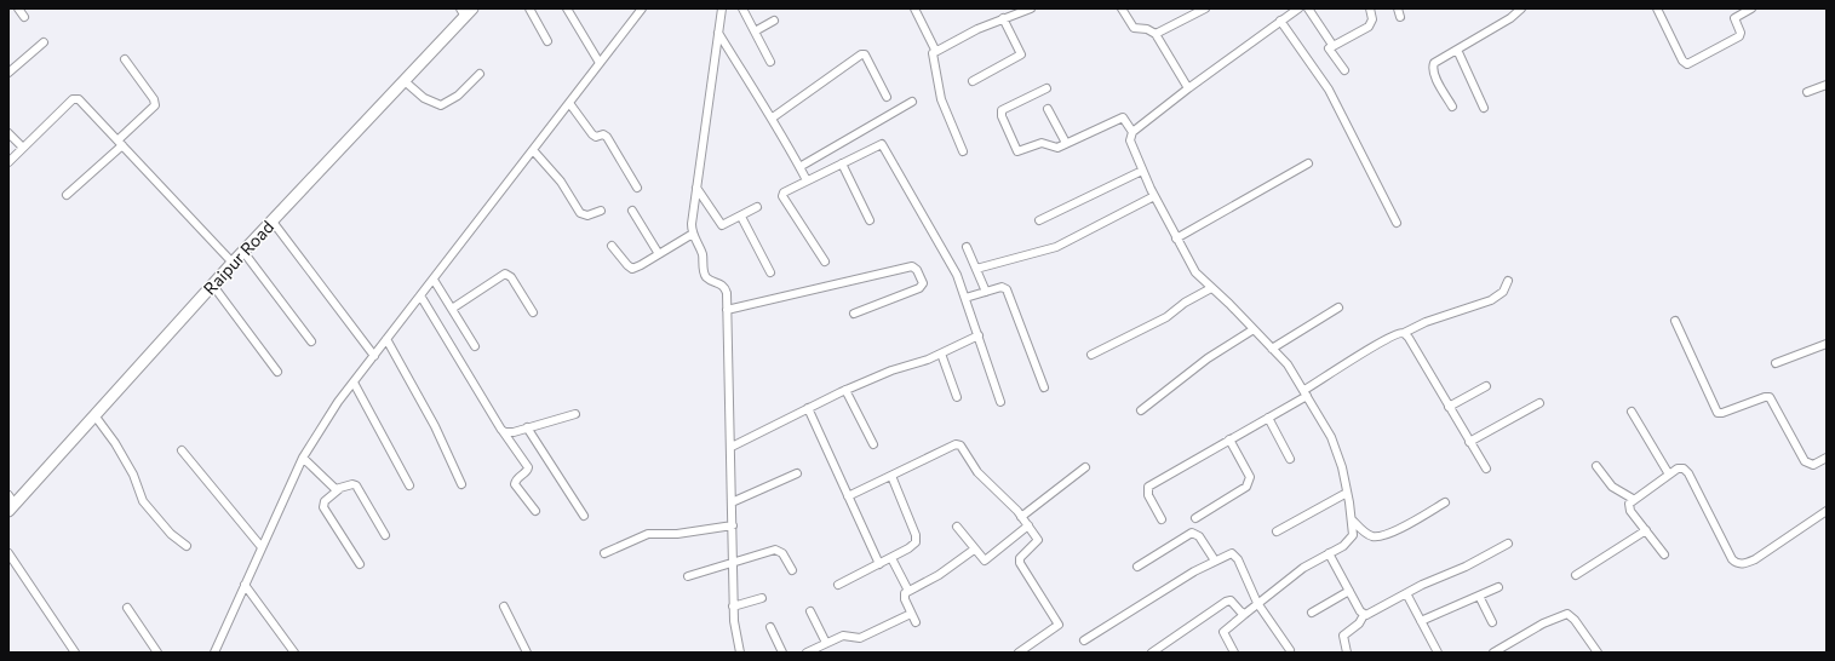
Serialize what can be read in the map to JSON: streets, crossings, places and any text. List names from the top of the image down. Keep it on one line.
{"streets":{"main road":["Raipur Road"]}}
